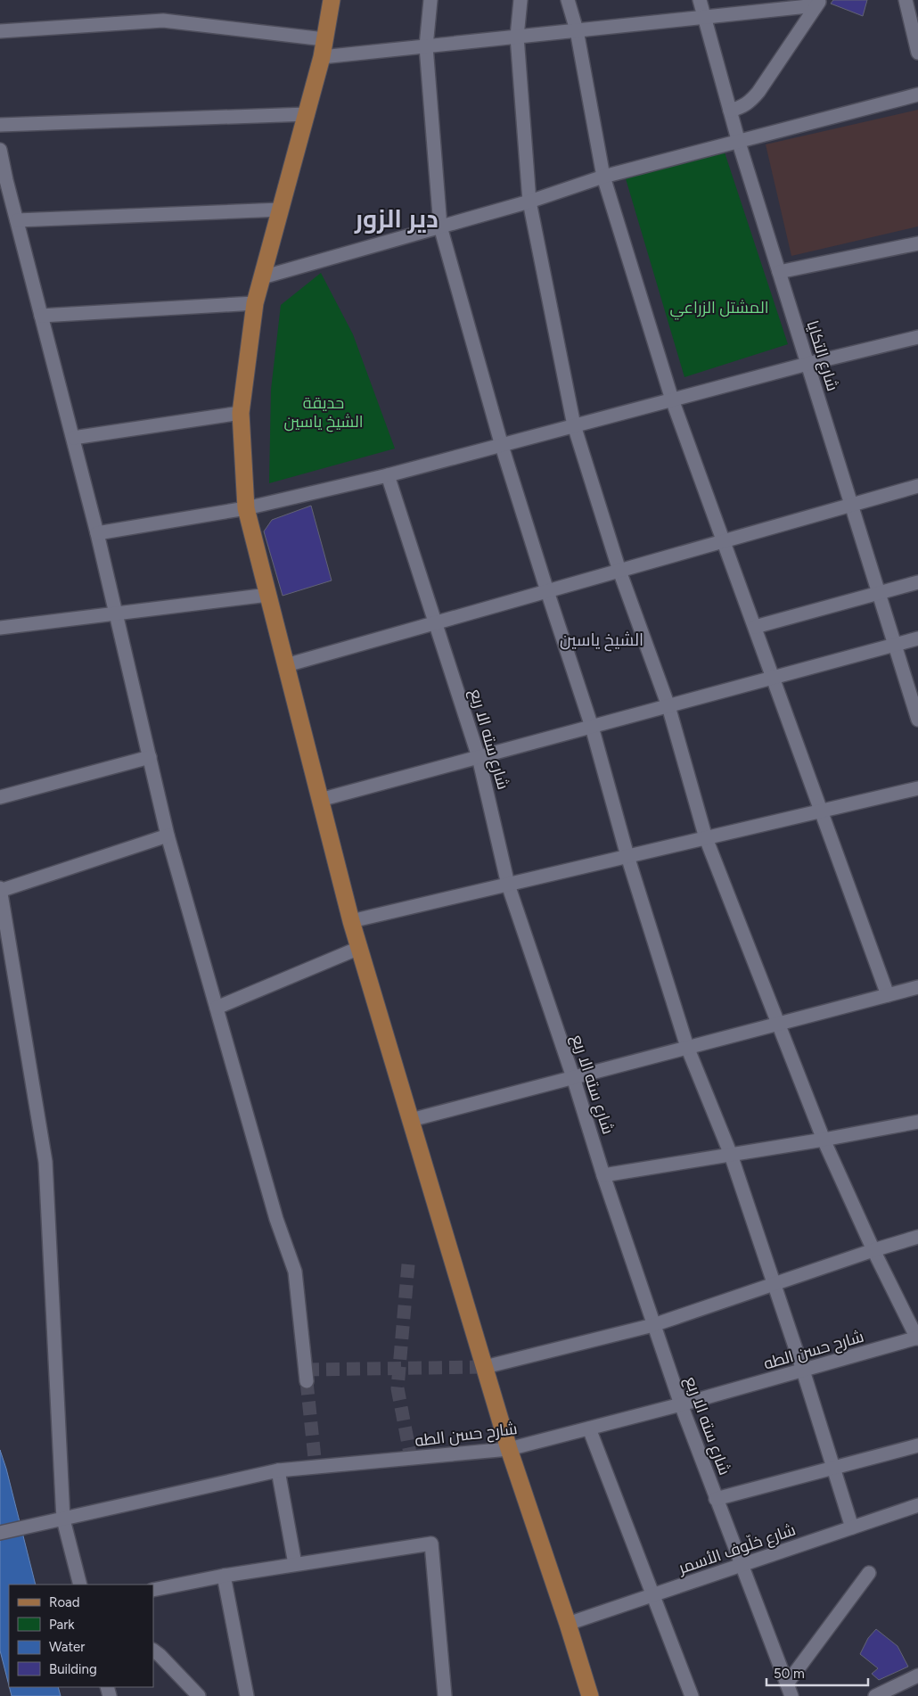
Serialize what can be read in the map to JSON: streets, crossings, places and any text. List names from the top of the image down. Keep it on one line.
{"streets":{"street":["شارع التكايا","شارع سته الا ربع","شارح حسن الطه","شارع خلّوف الأسمر"]},"crossings":[["شارع سته الا ربع","شارح حسن الطه"],["شارع سته الا ربع","شارع خلّوف الأسمر"]],"districts":["دير الزور","الشيخ ياسين"],"parks":["المشتل الزراعي","حديقة الشيخ ياسين"],"legend":["Road","Park","Water","Building"],"scale_bar":"50 m"}
